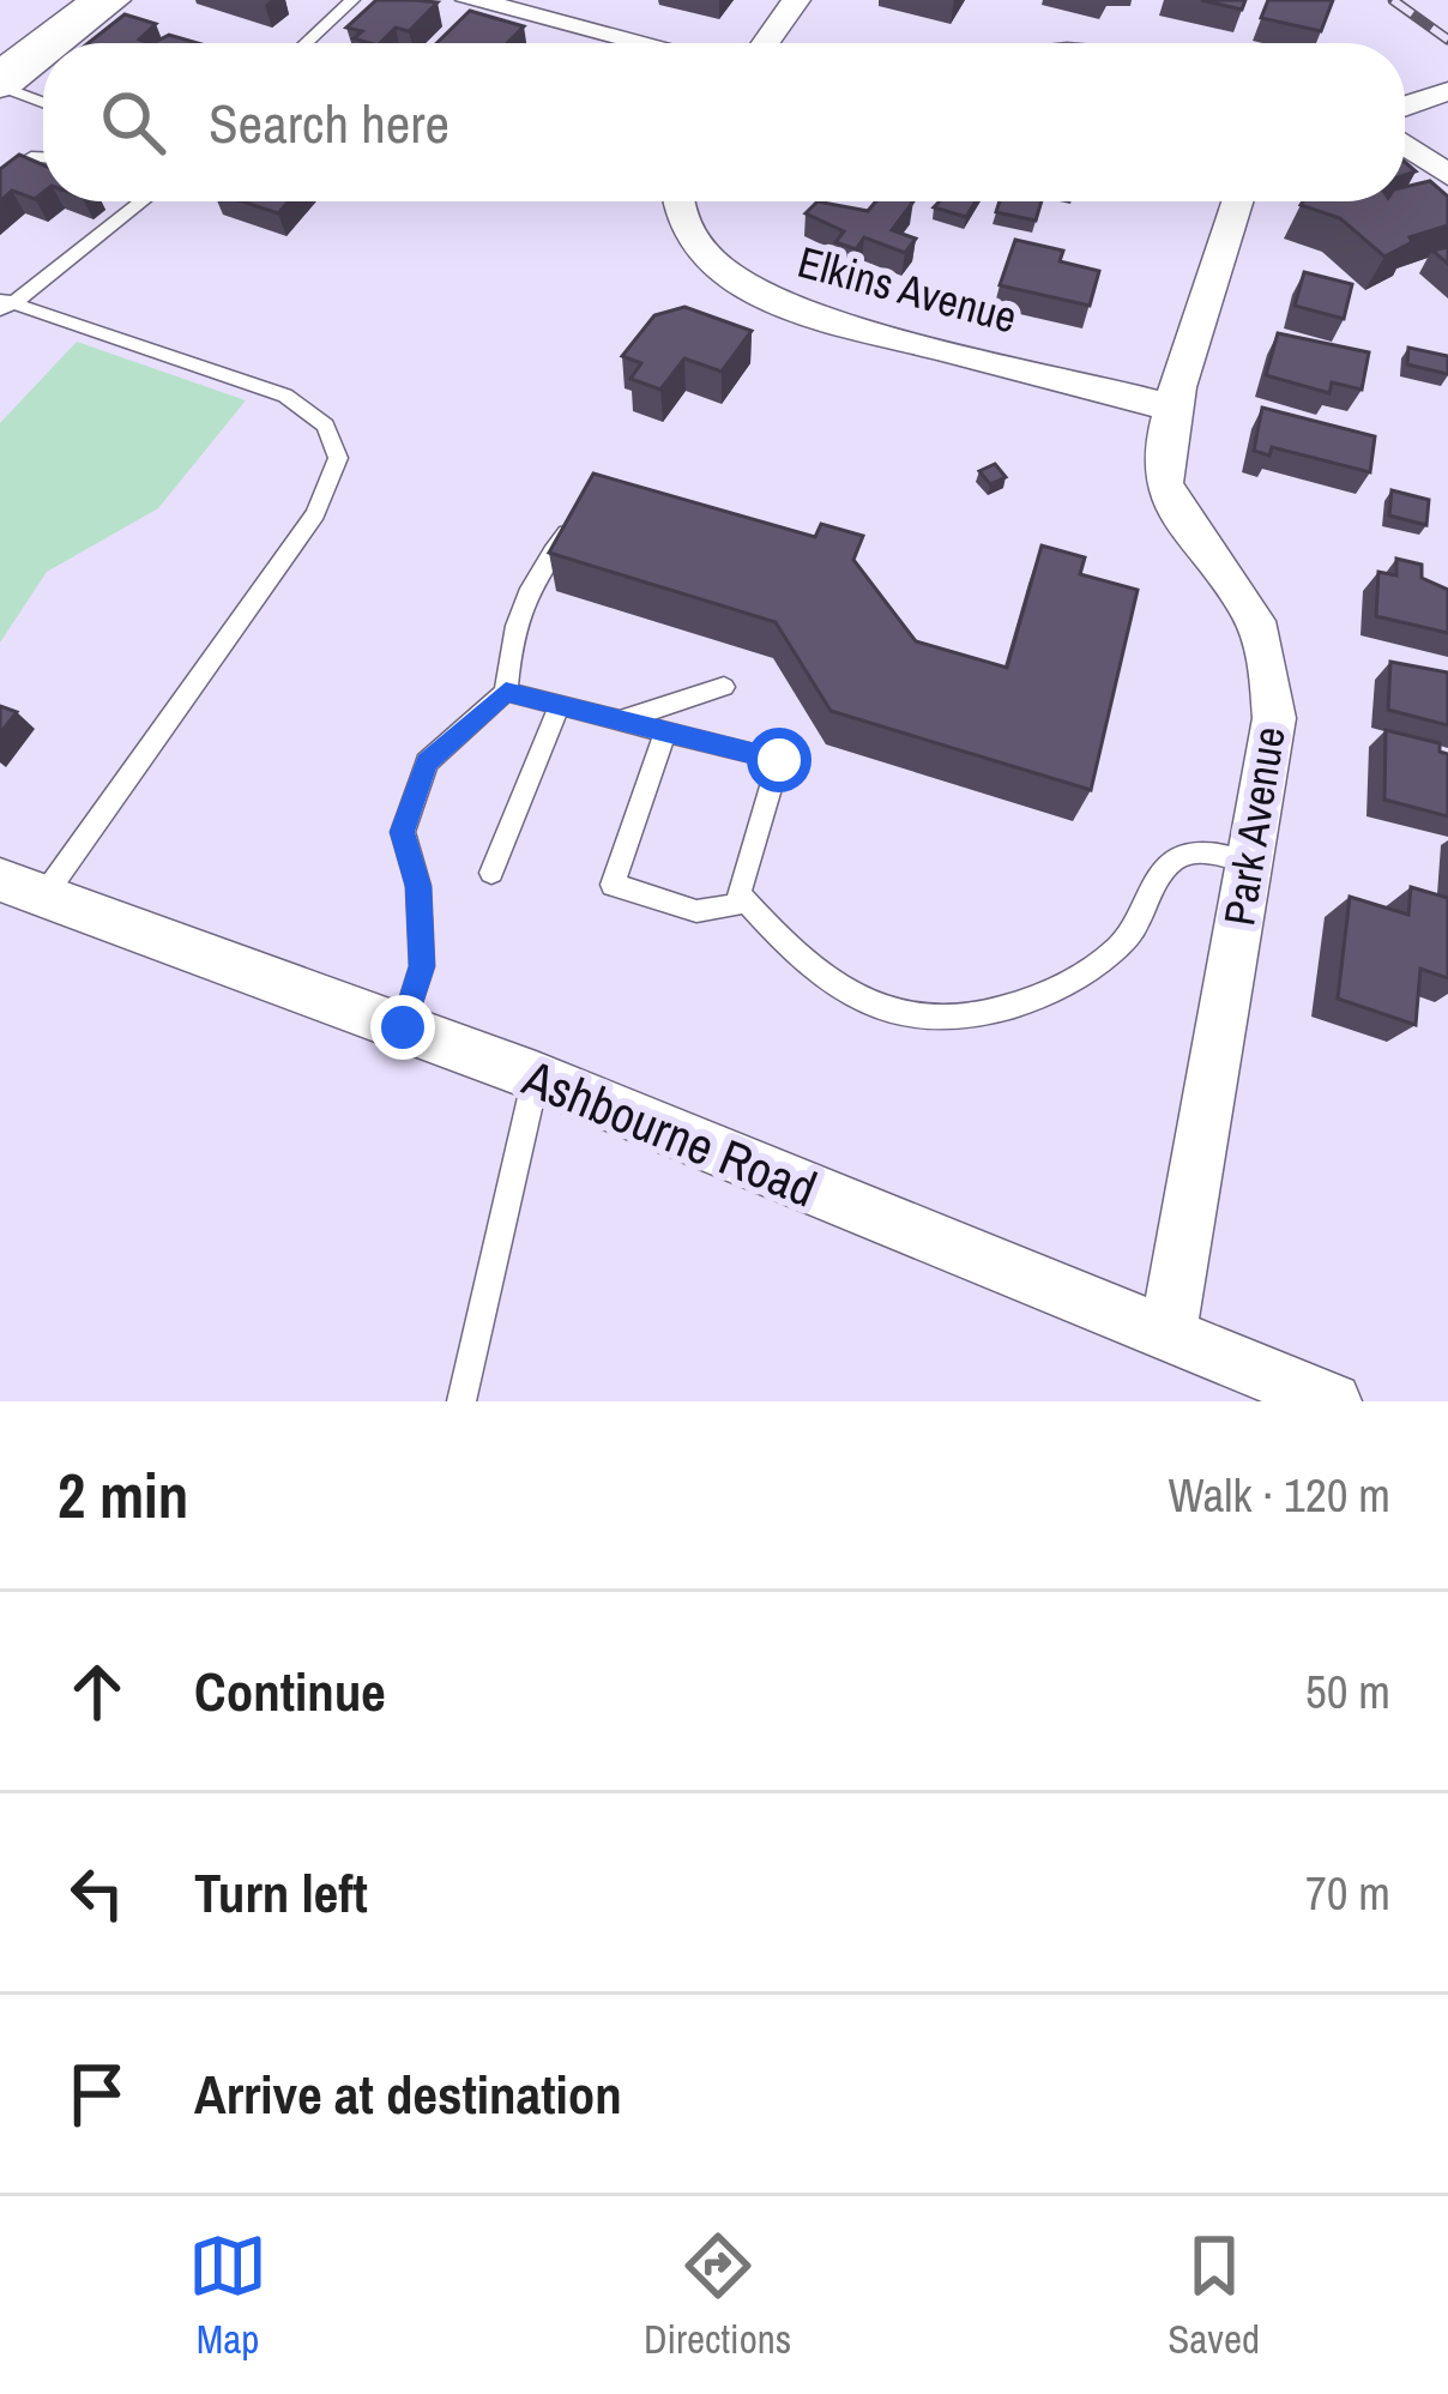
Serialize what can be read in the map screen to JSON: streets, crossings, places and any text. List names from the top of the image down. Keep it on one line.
{"streets":{"street":["Elkins Avenue","Park Avenue","Ashbourne Road"]},"crossings":[["Elkins Avenue","Park Avenue"],["Park Avenue","Ashbourne Road"]],"page":{"search":"Search here","heading":["2 min","Walk · 120 m"],"list":[["Continue","50 m"],["Turn left","70 m"],"Arrive at destination"],"nav":["Map","Directions","Saved"]}}
